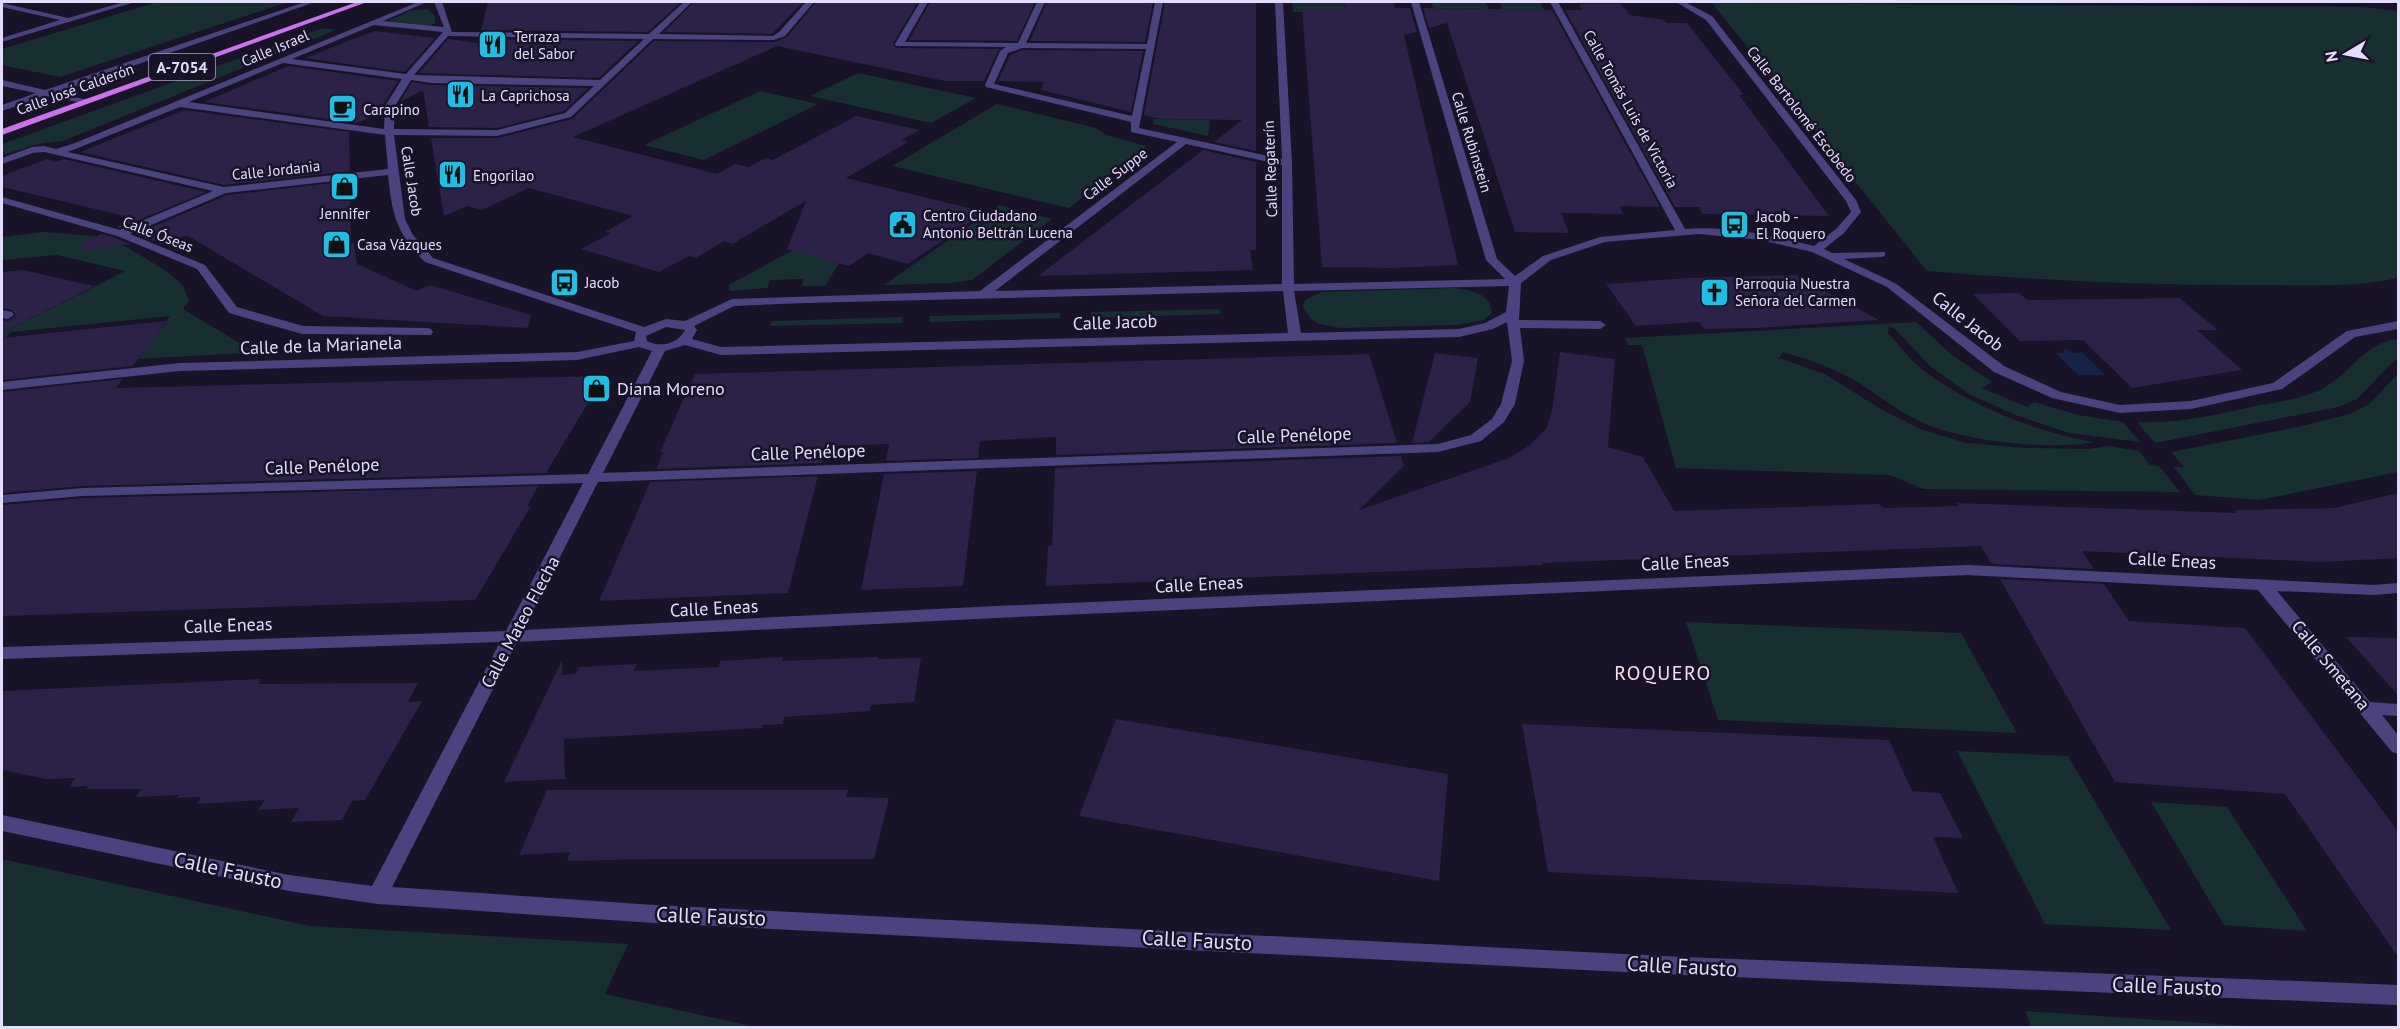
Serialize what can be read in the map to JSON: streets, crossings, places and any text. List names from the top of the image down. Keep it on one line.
{"streets":{"main road":["A-7054","Calle José Calderón"],"street":["Calle Israel","Calle Tomás Luis de Victoria","Calle Bartolomé Escobedo","Calle Rubinstein","Calle Regaterín","Calle Jordania","Calle Suppe","Calle Jacob","Calle Óseas","Calle de la Marianela","Calle Penélope","Calle Eneas","Calle Mateo Flecha","Calle Smetana","Calle Fausto"]},"crossings":[["Calle Israel","Calle Jordania"],["Calle Tomás Luis de Victoria","Calle Jacob"],["Calle Bartolomé Escobedo","Calle Jacob"],["Calle Rubinstein","Calle Jacob"],["Calle Regaterín","Calle Jacob"],["Calle Jordania","Calle Jacob"],["Calle Suppe","Calle Jacob"],["Calle Jacob","Calle de la Marianela"],["Calle Jacob","Calle Penélope"],["Calle Jacob","Calle Mateo Flecha"],["Calle Penélope","Calle Mateo Flecha"],["Calle Eneas","Calle Mateo Flecha"],["Calle Eneas","Calle Smetana"],["Calle Mateo Flecha","Calle Fausto"]],"districts":["ROQUERO"],"places":{"restaurant":["Terraza del Sabor","La Caprichosa","Engorilao"],"cafe":["Carapino"],"shop":["Jennifer","Casa Vázques","Diana Moreno"],"public building":["Centro Ciudadano Antonio Beltrán Lucena"],"bus stop":["Jacob - El Roquero","Jacob"],"church":["Parroquia Nuestra Señora del Carmen"]},"north":"left"}
